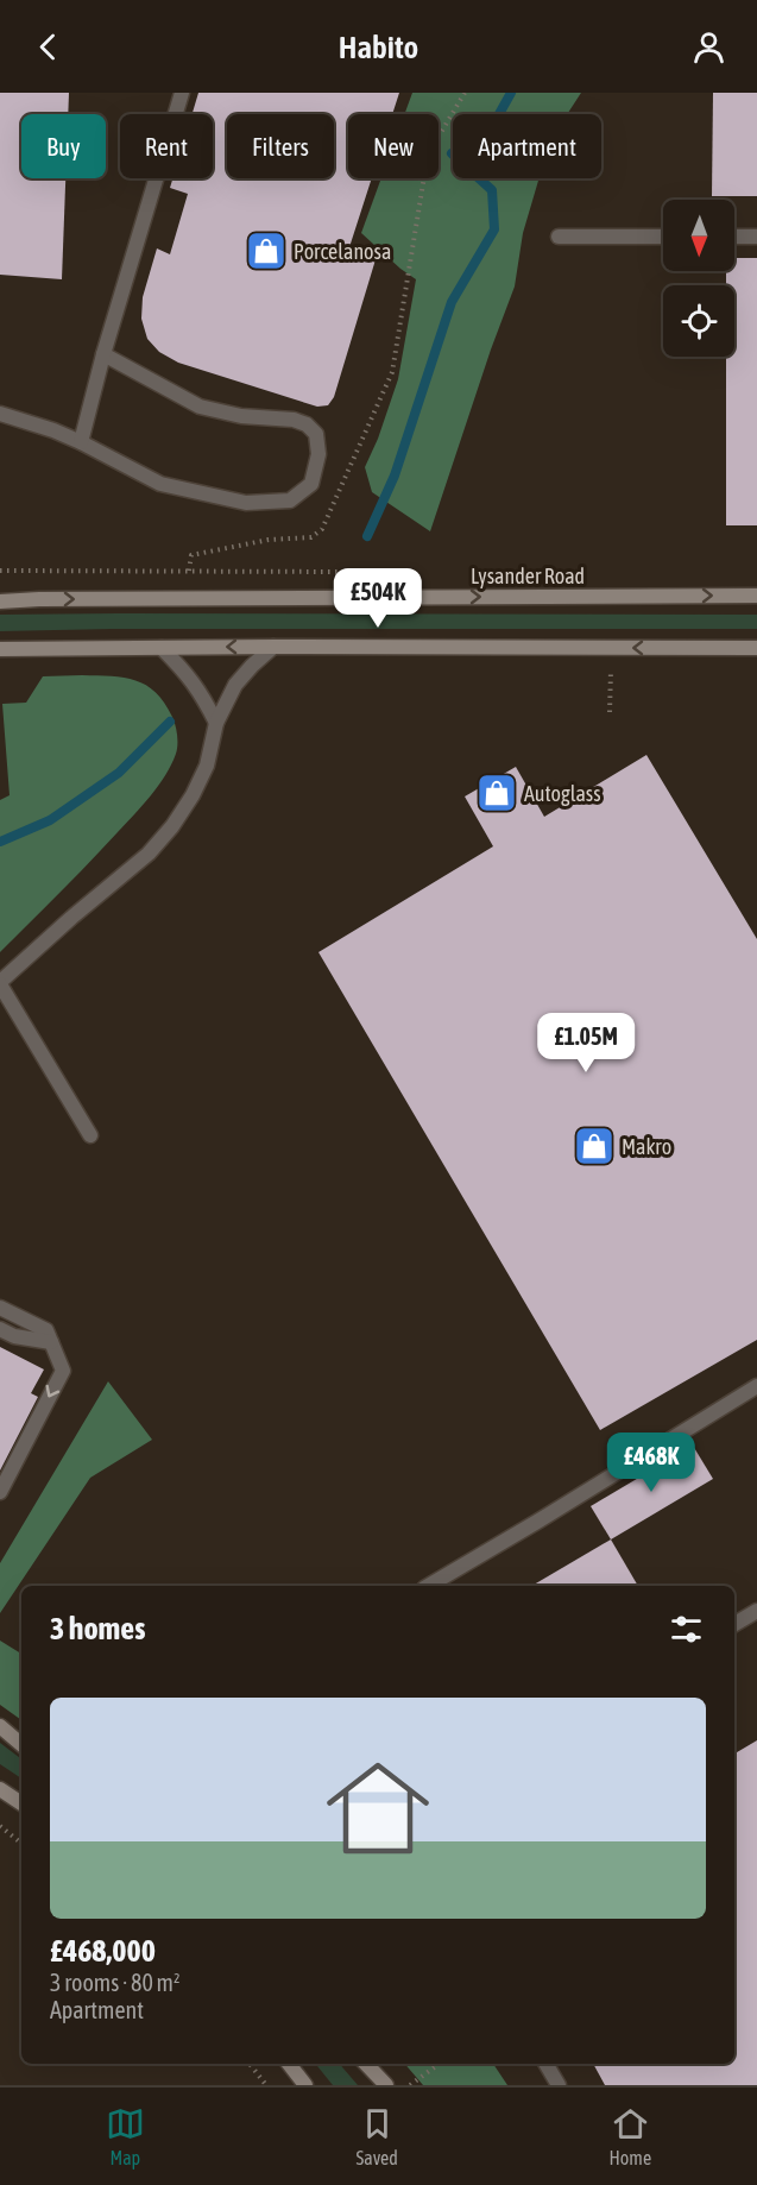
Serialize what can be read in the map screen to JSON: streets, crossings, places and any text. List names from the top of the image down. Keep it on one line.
{"streets":{"street":["Lysander Road"]},"places":{"shop":["Porcelanosa","Autoglass","Makro"]},"north":"bottom","page":{"header":"Habito","chip":["Buy","Rent","Filters","New","Apartment"],"price":["£504K","£1.05M","£468K"],"heading":"3 homes","list":[{"name":"£468,000","note":"3 rooms · 80 m² · Apartment"}],"tabs":["Map","Saved","Home"]}}
